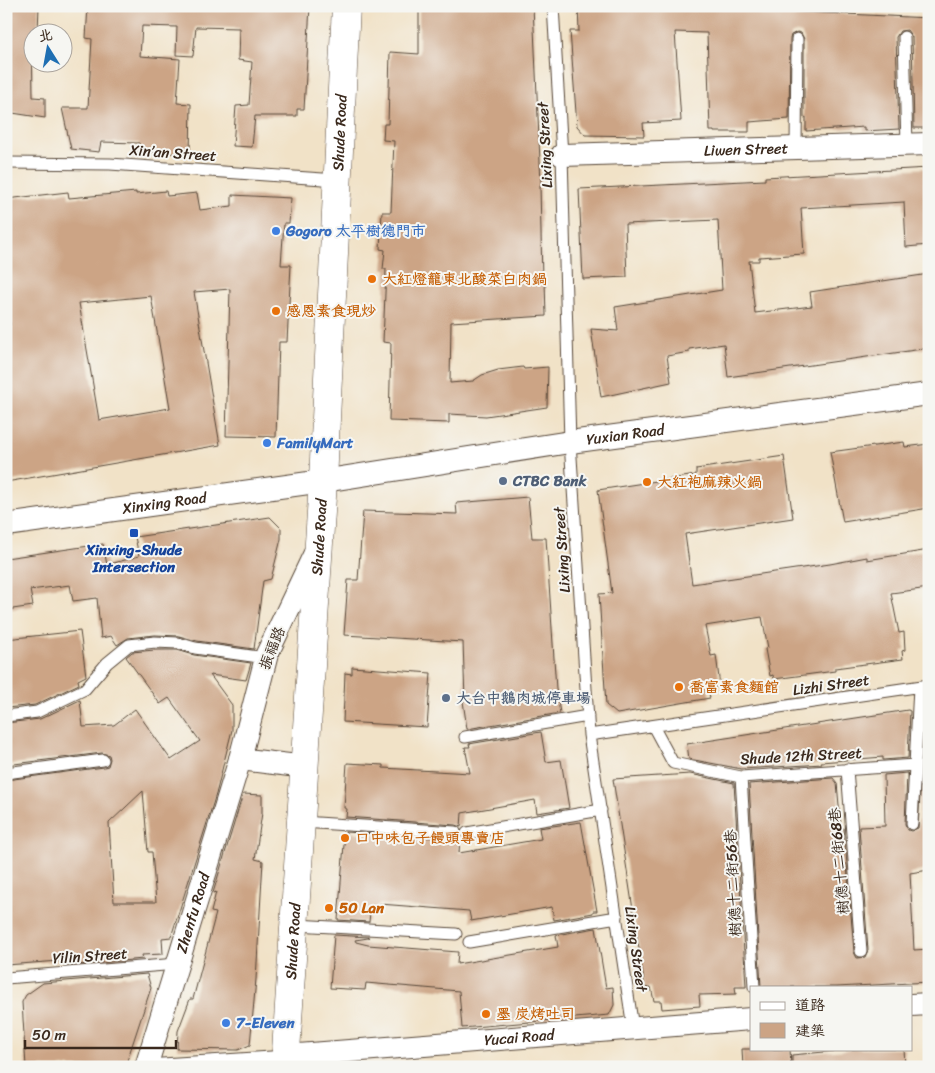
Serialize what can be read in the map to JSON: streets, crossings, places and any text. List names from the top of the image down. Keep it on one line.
{"streets":{"street":["Shude Road","Liwen Street","Yuxian Road","Xinxing Road","振福路","Zhenfu Road","Yucai Road"],"lane":["Lixing Street","Xin’an Street","Lizhi Street","Shude 12th Street","樹德十二街68巷","樹德十二街56巷","Yilin Street"]},"crossings":[["Shude Road","Xin’an Street"],["Shude Road","Yuxian Road"],["Shude Road","Xinxing Road"],["Shude Road","振福路"],["Shude Road","Yucai Road"],["Lixing Street","Liwen Street"],["Lixing Street","Yuxian Road"],["Lixing Street","Lizhi Street"],["Lixing Street","Yucai Road"],["Yuxian Road","Xinxing Road"],["振福路","Zhenfu Road"],["Lizhi Street","Shude 12th Street"],["Shude 12th Street","樹德十二街68巷"],["Shude 12th Street","樹德十二街56巷"],["Zhenfu Road","Yilin Street"]],"places":{"other":["Gogoro 太平樹德門市","大紅燈籠東北酸菜白肉鍋","感恩素食現炒","FamilyMart","CTBC Bank","大紅袍麻辣火鍋","喬富素食麵館","大台中鵝肉城停車場","口中味包子饅頭專賣店","50 Lan","墨 炭烤吐司","7-Eleven"],"transit":["Xinxing-Shude Intersection"]},"legend":["道路","建築"],"scale_bar":"50 m","north":"top"}
